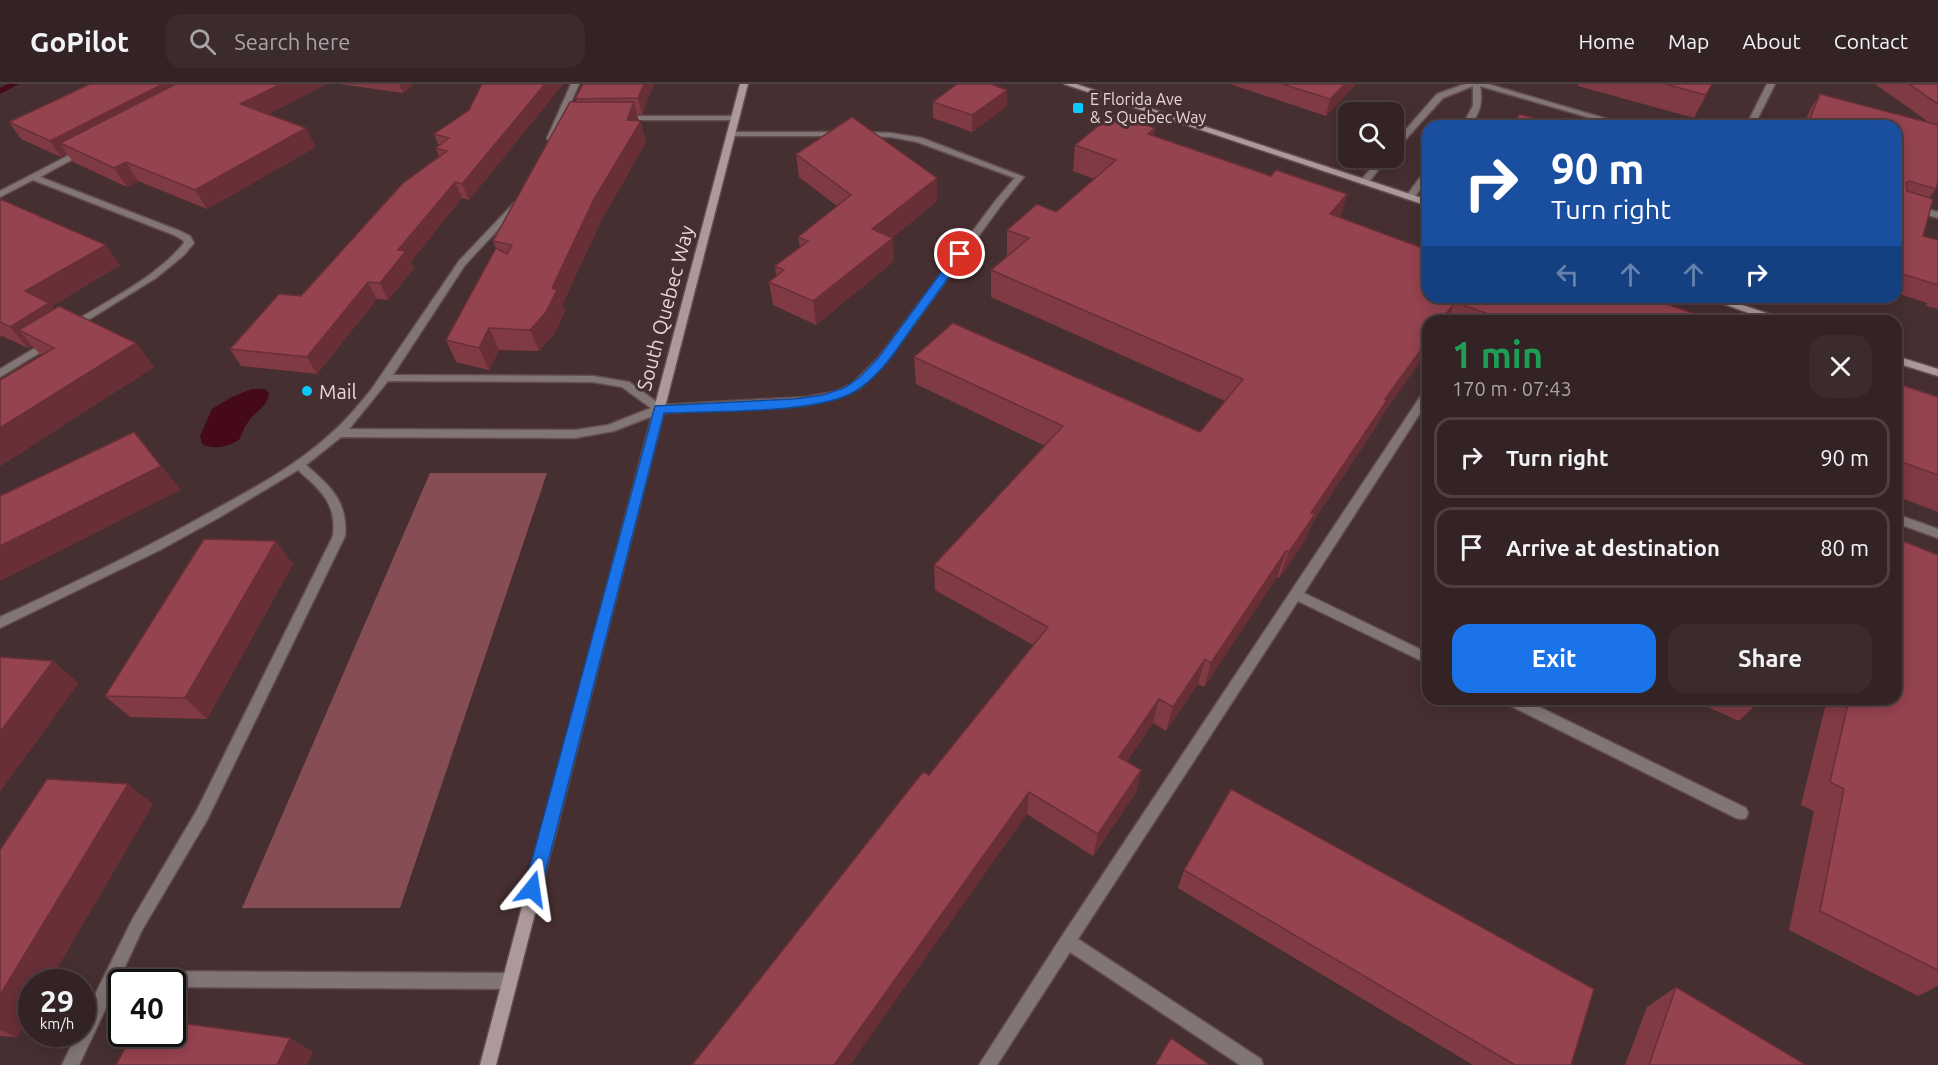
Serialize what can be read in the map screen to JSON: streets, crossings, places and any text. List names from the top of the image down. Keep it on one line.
{"streets":{"street":["South Quebec Way"]},"places":{"transit":["E Florida Ave & S Quebec Way"],"other":["Mail"]},"page":{"header":"GoPilot","search":"Search here","nav":["Home","Map","About","Contact"],"turn":["90 m","Turn right"],"heading":["1 min","170 m · 07:43"],"list":[{"name":"Turn right","value":"90 m"},{"name":"Arrive at destination","value":"80 m"}],"buttons":["Exit","Share"],"speed":"29 km/h","limit":"40"}}
